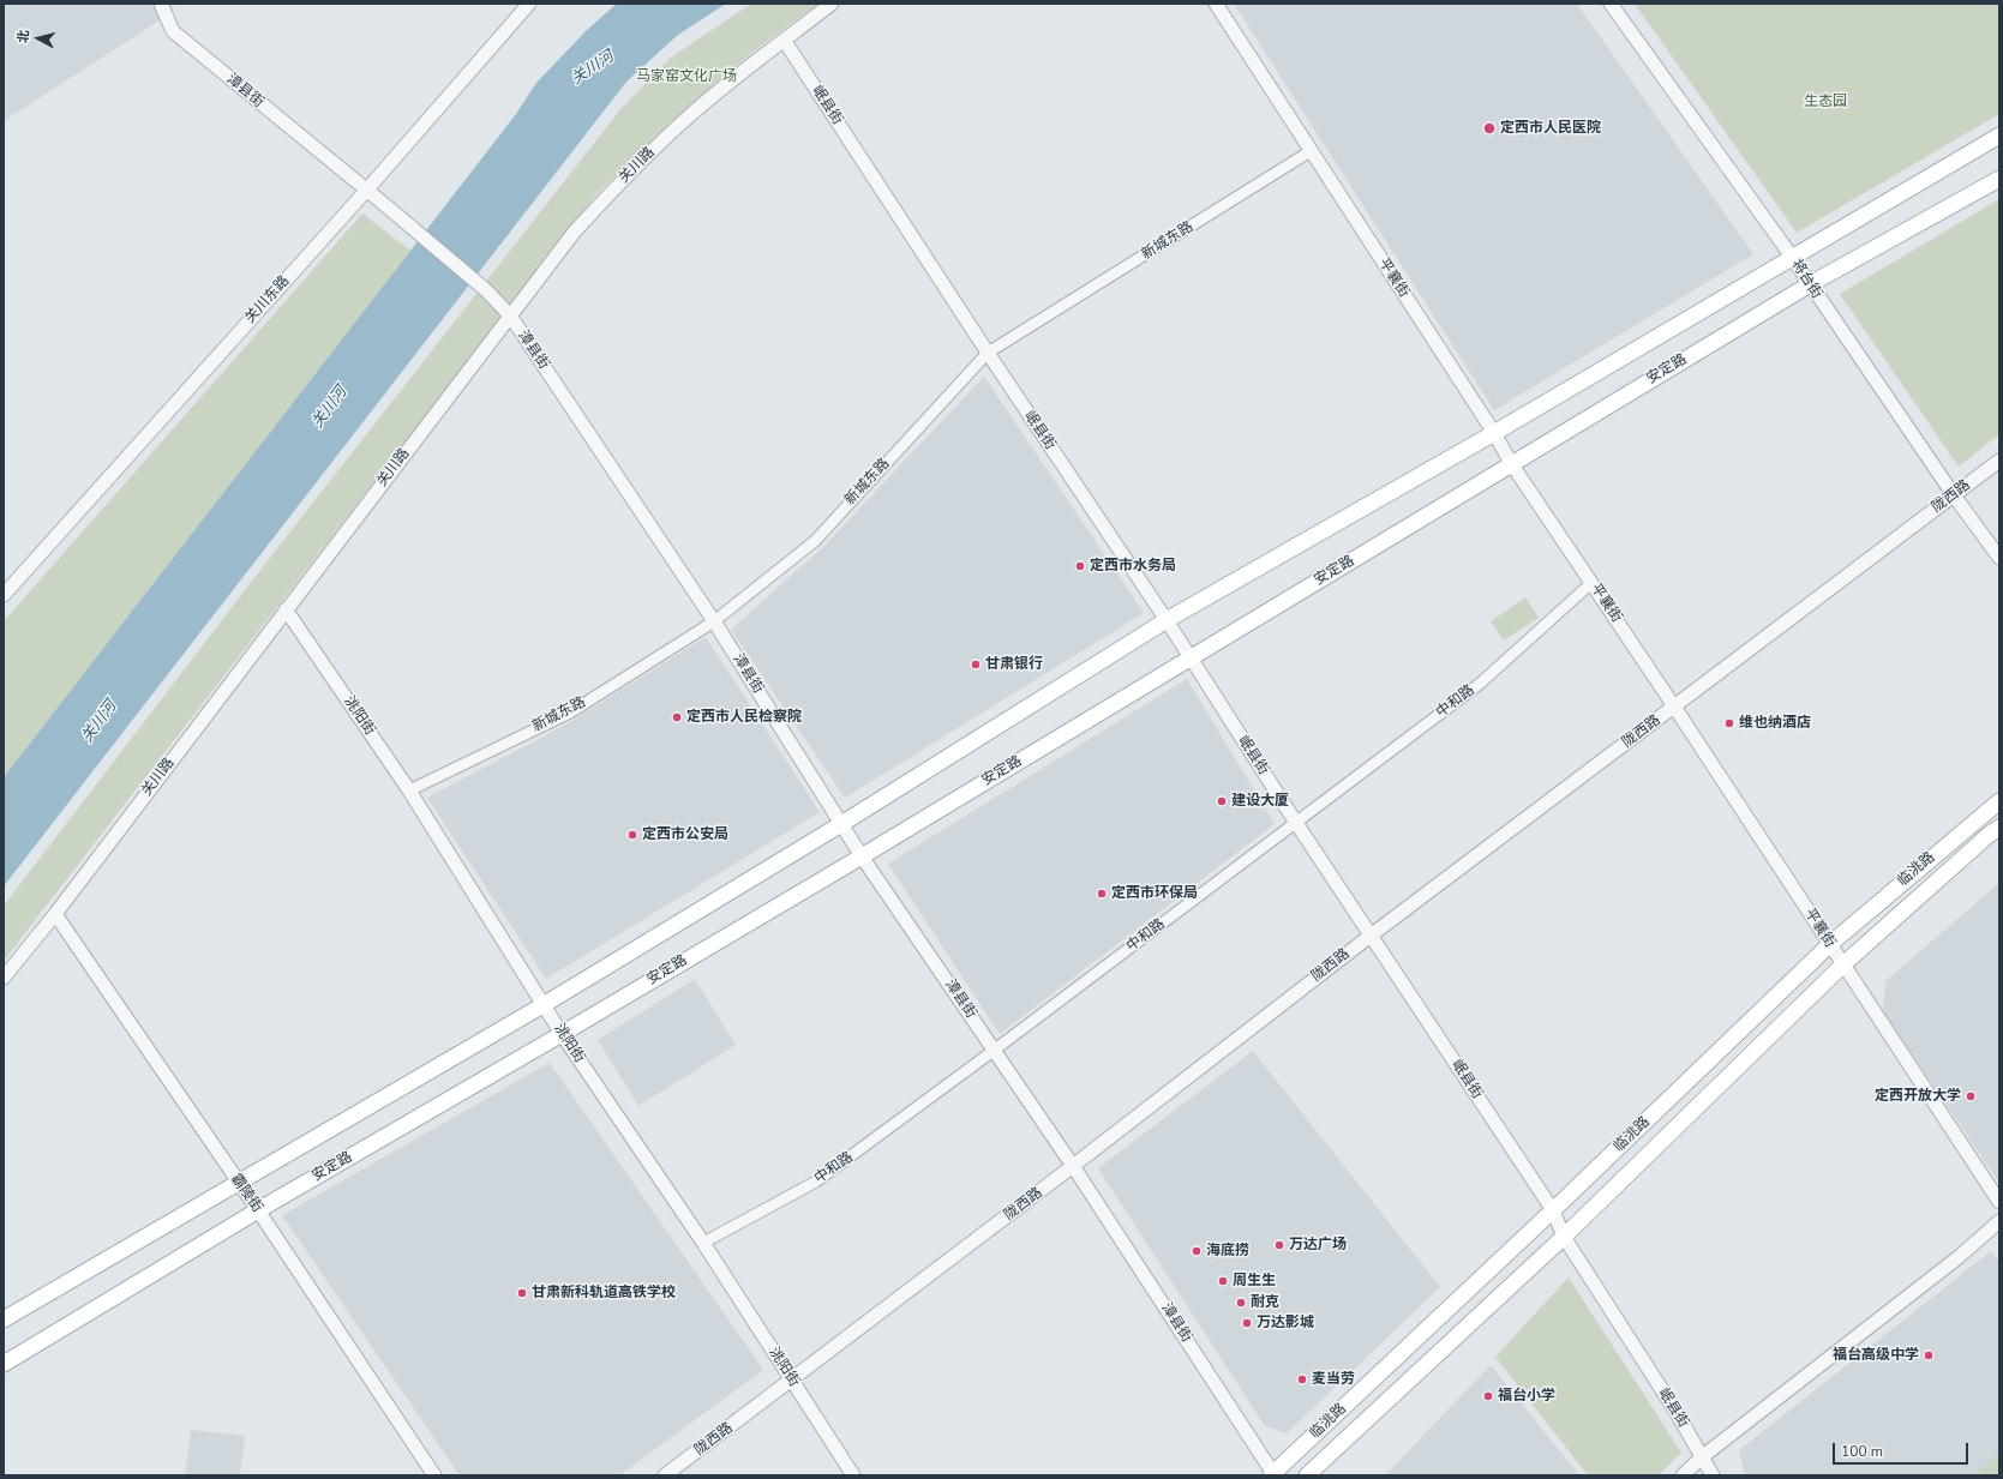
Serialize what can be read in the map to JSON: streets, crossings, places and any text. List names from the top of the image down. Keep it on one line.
{"streets":{"main road":["安定路","临洮路"],"street":["漳县街","岷县街","关川路","新城东路","平襄街","将台街","关川东路","陇西路","中和路","洮阳街","霸陵街"]},"crossings":[["漳县街","关川路"],["漳县街","新城东路"],["漳县街","关川东路"],["漳县街","安定路"],["漳县街","陇西路"],["漳县街","中和路"],["漳县街","临洮路"],["岷县街","关川路"],["岷县街","新城东路"],["岷县街","安定路"],["岷县街","陇西路"],["岷县街","中和路"],["岷县街","临洮路"],["关川路","洮阳街"],["关川路","霸陵街"],["新城东路","平襄街"],["新城东路","洮阳街"],["平襄街","安定路"],["平襄街","陇西路"],["平襄街","中和路"],["平襄街","临洮路"],["将台街","安定路"],["将台街","陇西路"],["安定路","洮阳街"],["安定路","霸陵街"],["陇西路","洮阳街"],["中和路","洮阳街"]],"water":["关川河"],"parks":["马家窑文化广场","生态园"],"places":["定西市人民医院","定西市水务局","甘肃银行","定西市人民检察院","维也纳酒店","建设大厦","定西市公安局","定西市环保局","定西开放大学","万达广场","海底捞","周生生","甘肃新科轨道高铁学校","耐克","万达影城","福台高级中学","麦当劳","福台小学"],"scale_bar":"100 m","north":"left"}
